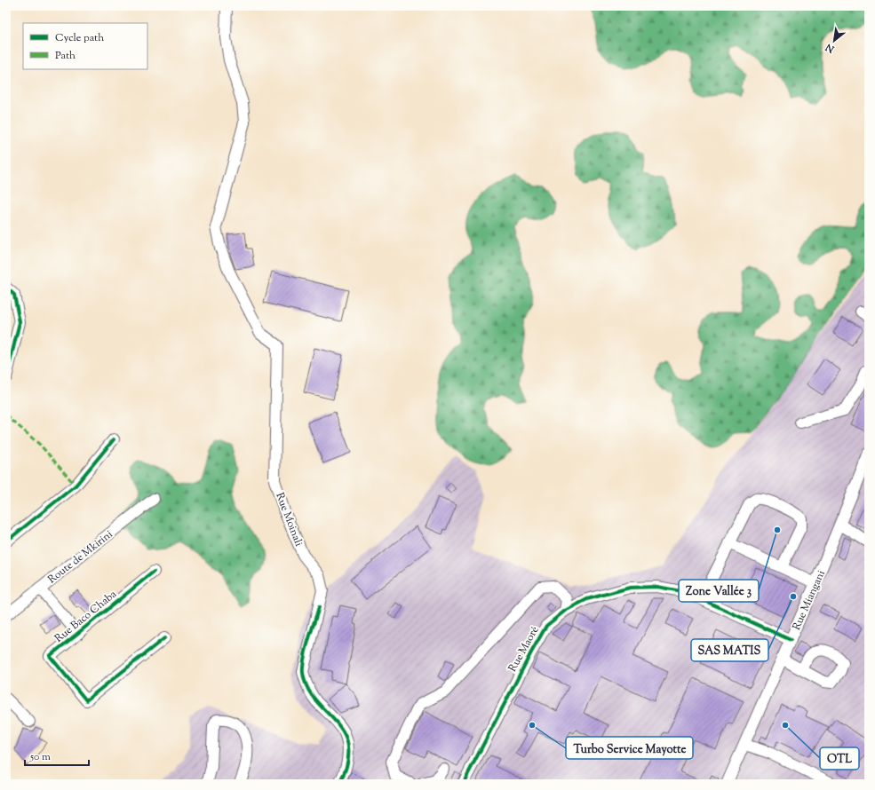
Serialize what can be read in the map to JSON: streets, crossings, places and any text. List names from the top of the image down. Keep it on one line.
{"streets":{"street":["Rue Moinali","Route de Mkirini","Rue Miangani","Rue Baco Chaba","Rue Maoré"]},"crossings":[["Rue Miangani","Rue Maoré"]],"places":["Zone Vallée 3","SAS MATIS","Turbo Service Mayotte","OTL"],"legend":["Cycle path","Path"],"scale_bar":"50 m","north":"bottom left"}
